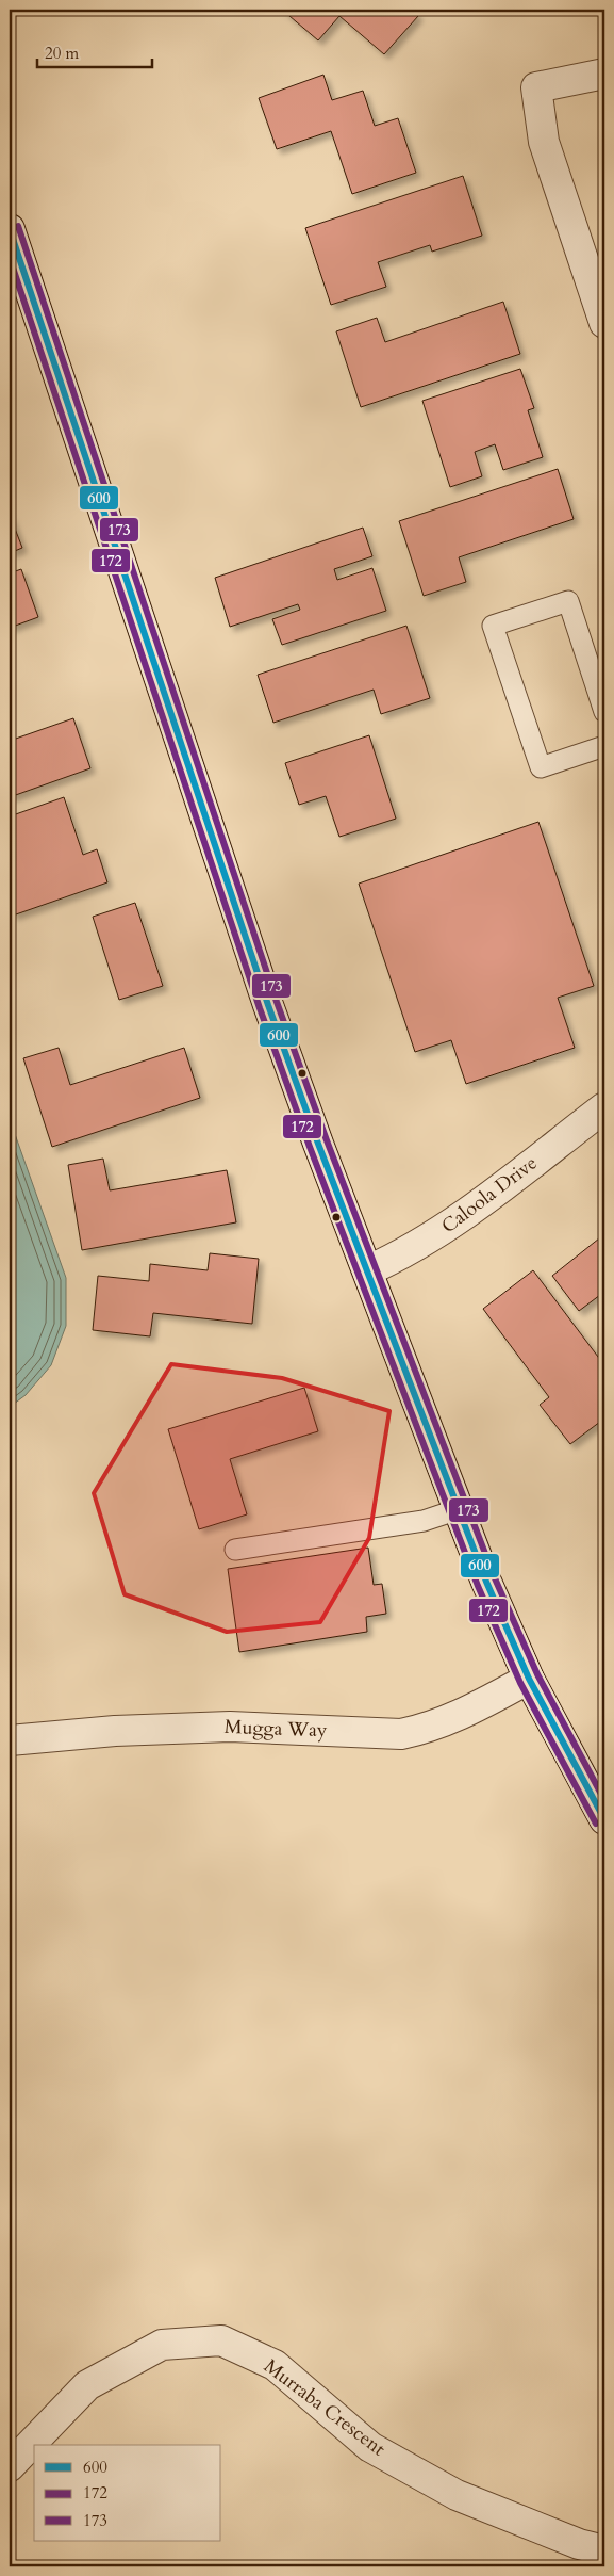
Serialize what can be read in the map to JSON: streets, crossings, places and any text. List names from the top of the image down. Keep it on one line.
{"streets":{"street":["Caloola Drive","Mugga Way","Murraba Crescent"]},"lines":["transit line 173","transit line 600","transit line 172"],"legend":["600","172","173"],"scale_bar":"20 m"}
